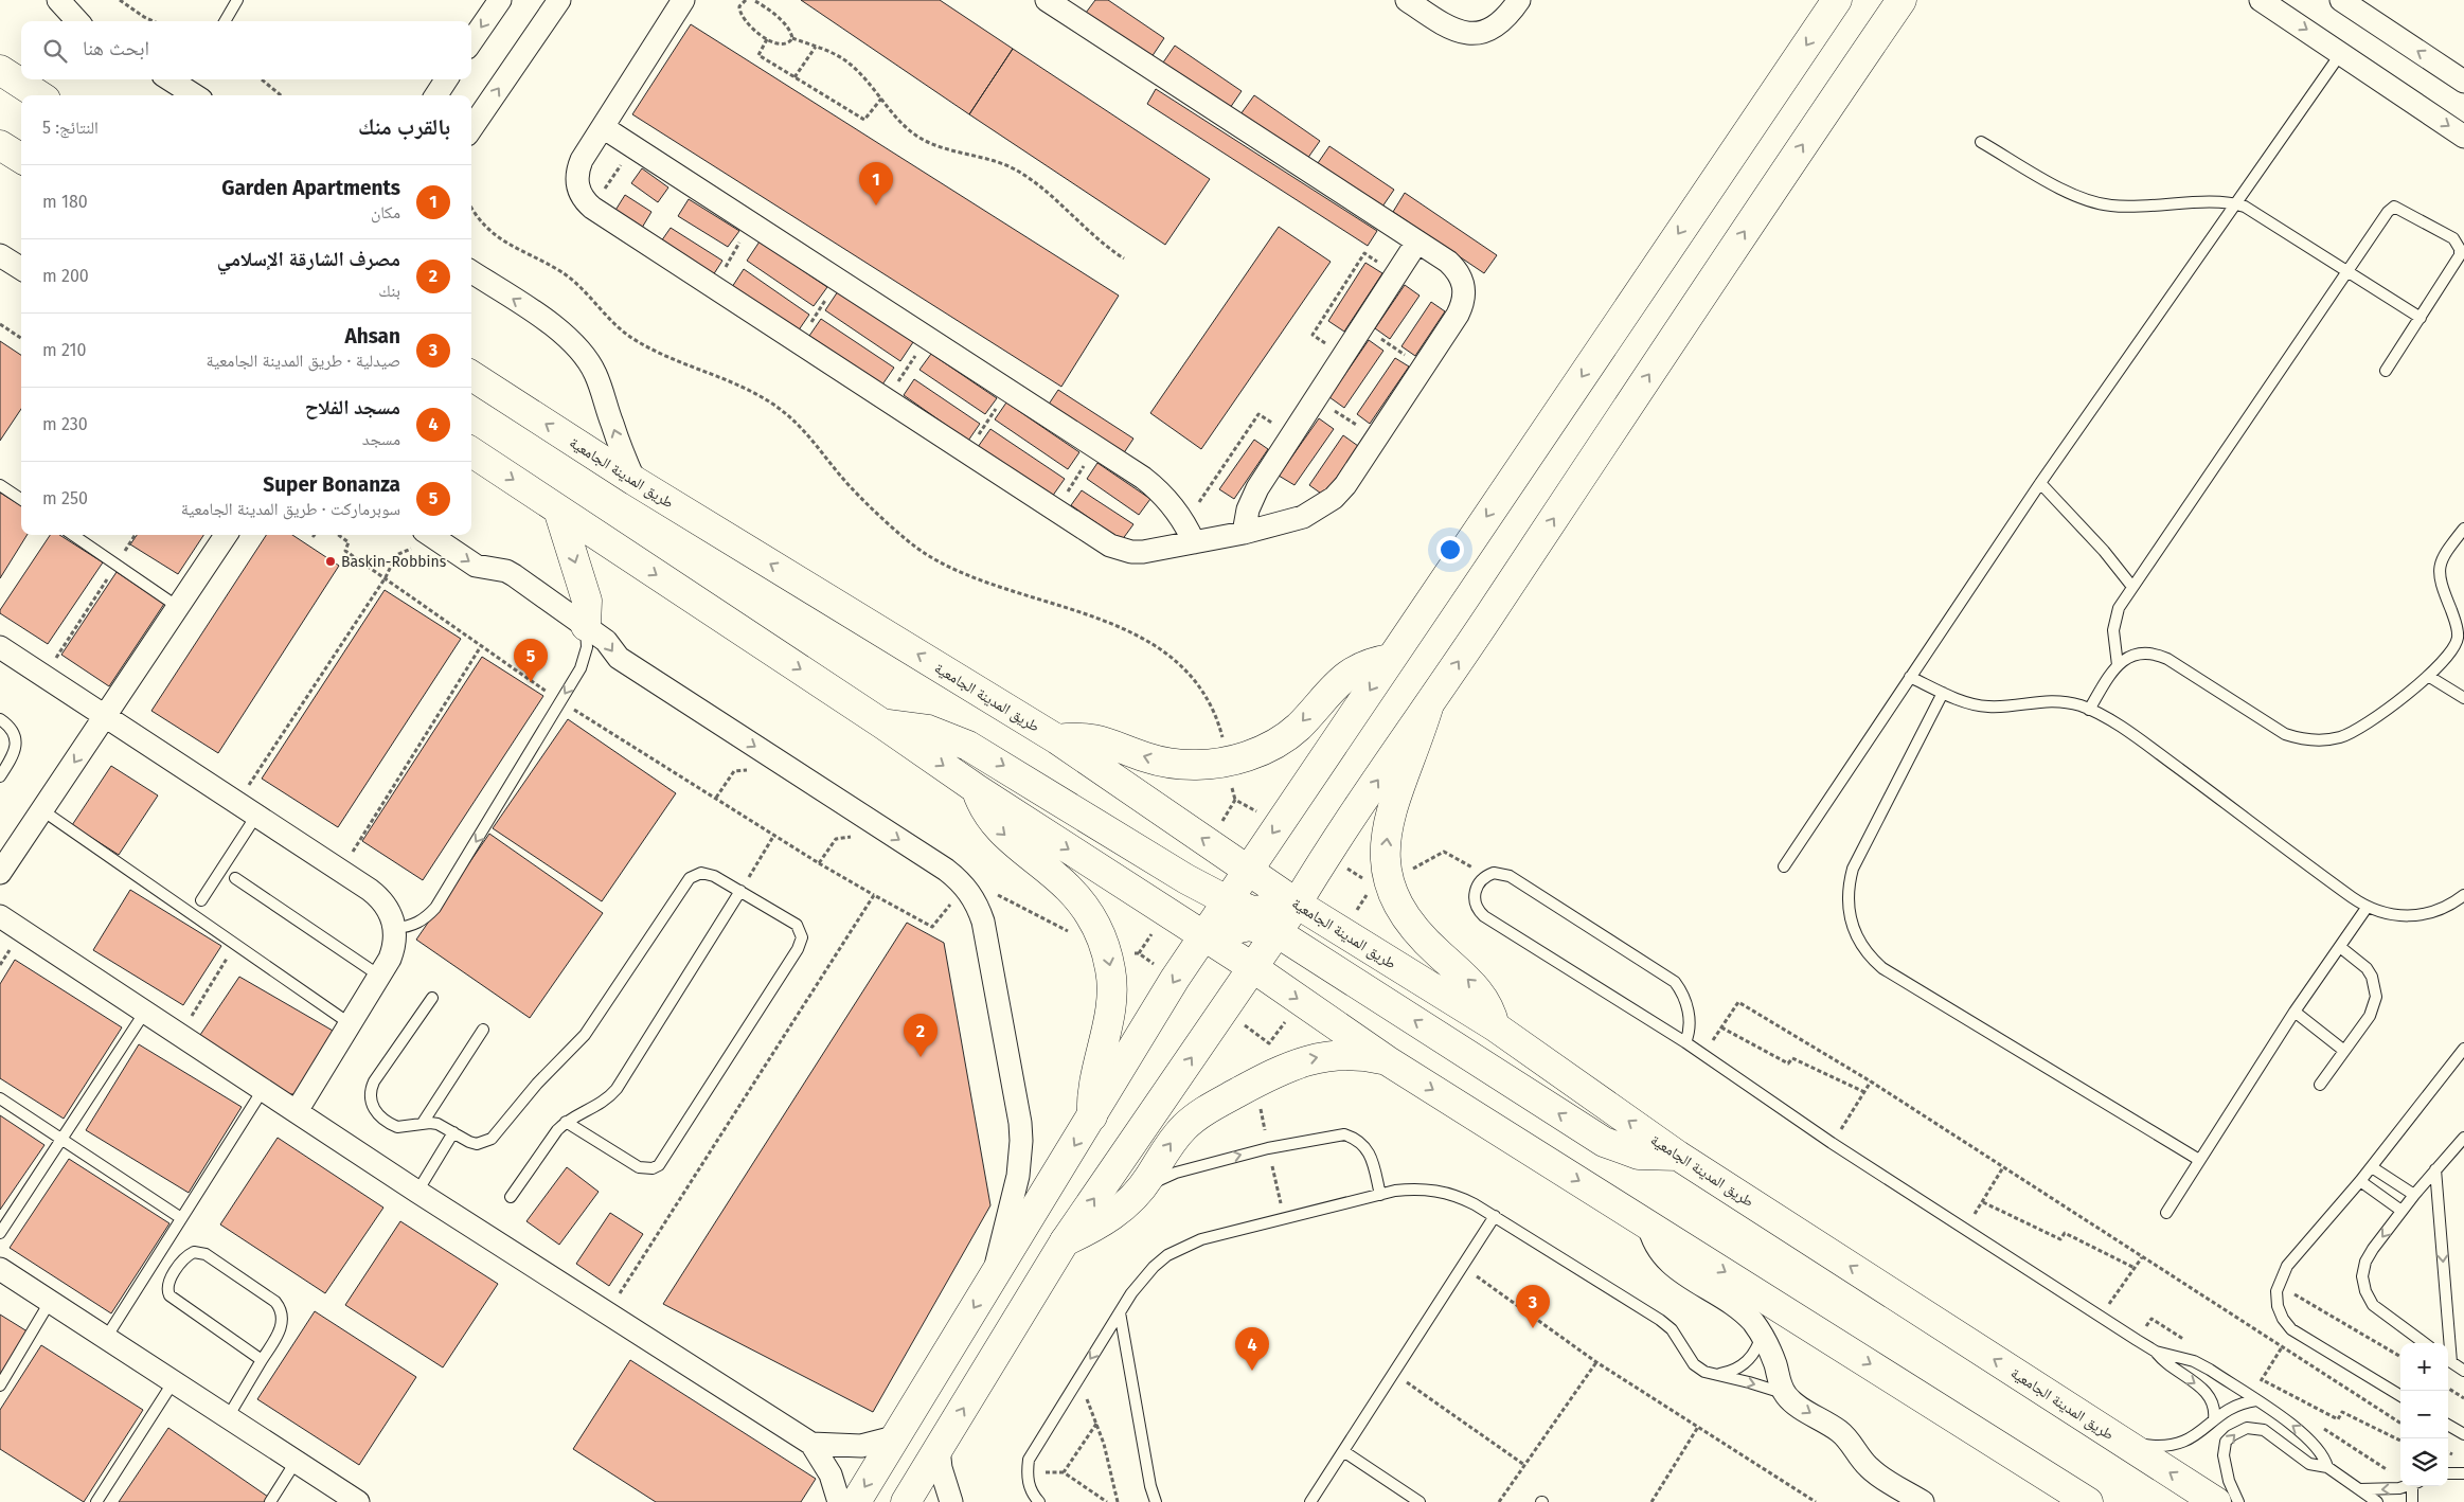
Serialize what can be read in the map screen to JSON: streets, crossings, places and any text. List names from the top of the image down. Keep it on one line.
{"streets":{"main road":["طريق المدينة الجامعية"]},"places":["Baskin-Robbins"],"page":{"search":"ابحث هنا","heading":["بالقرب منك","النتائج: 5"],"pins":["1","5","2","3","4"],"list":[{"mark":"1","name":"Garden Apartments","note":"مكان","value":"180 m"},{"mark":"2","name":"مصرف الشارقة الإسلامي","note":"بنك","value":"200 m"},{"mark":"3","name":"Ahsan","note":"صيدلية · طريق المدينة الجامعية","value":"210 m"},{"mark":"4","name":"مسجد الفلاح","note":"مسجد","value":"230 m"},{"mark":"5","name":"Super Bonanza","note":"سوبرماركت · طريق المدينة الجامعية","value":"250 m"}],"map_buttons":["+","−"]}}
